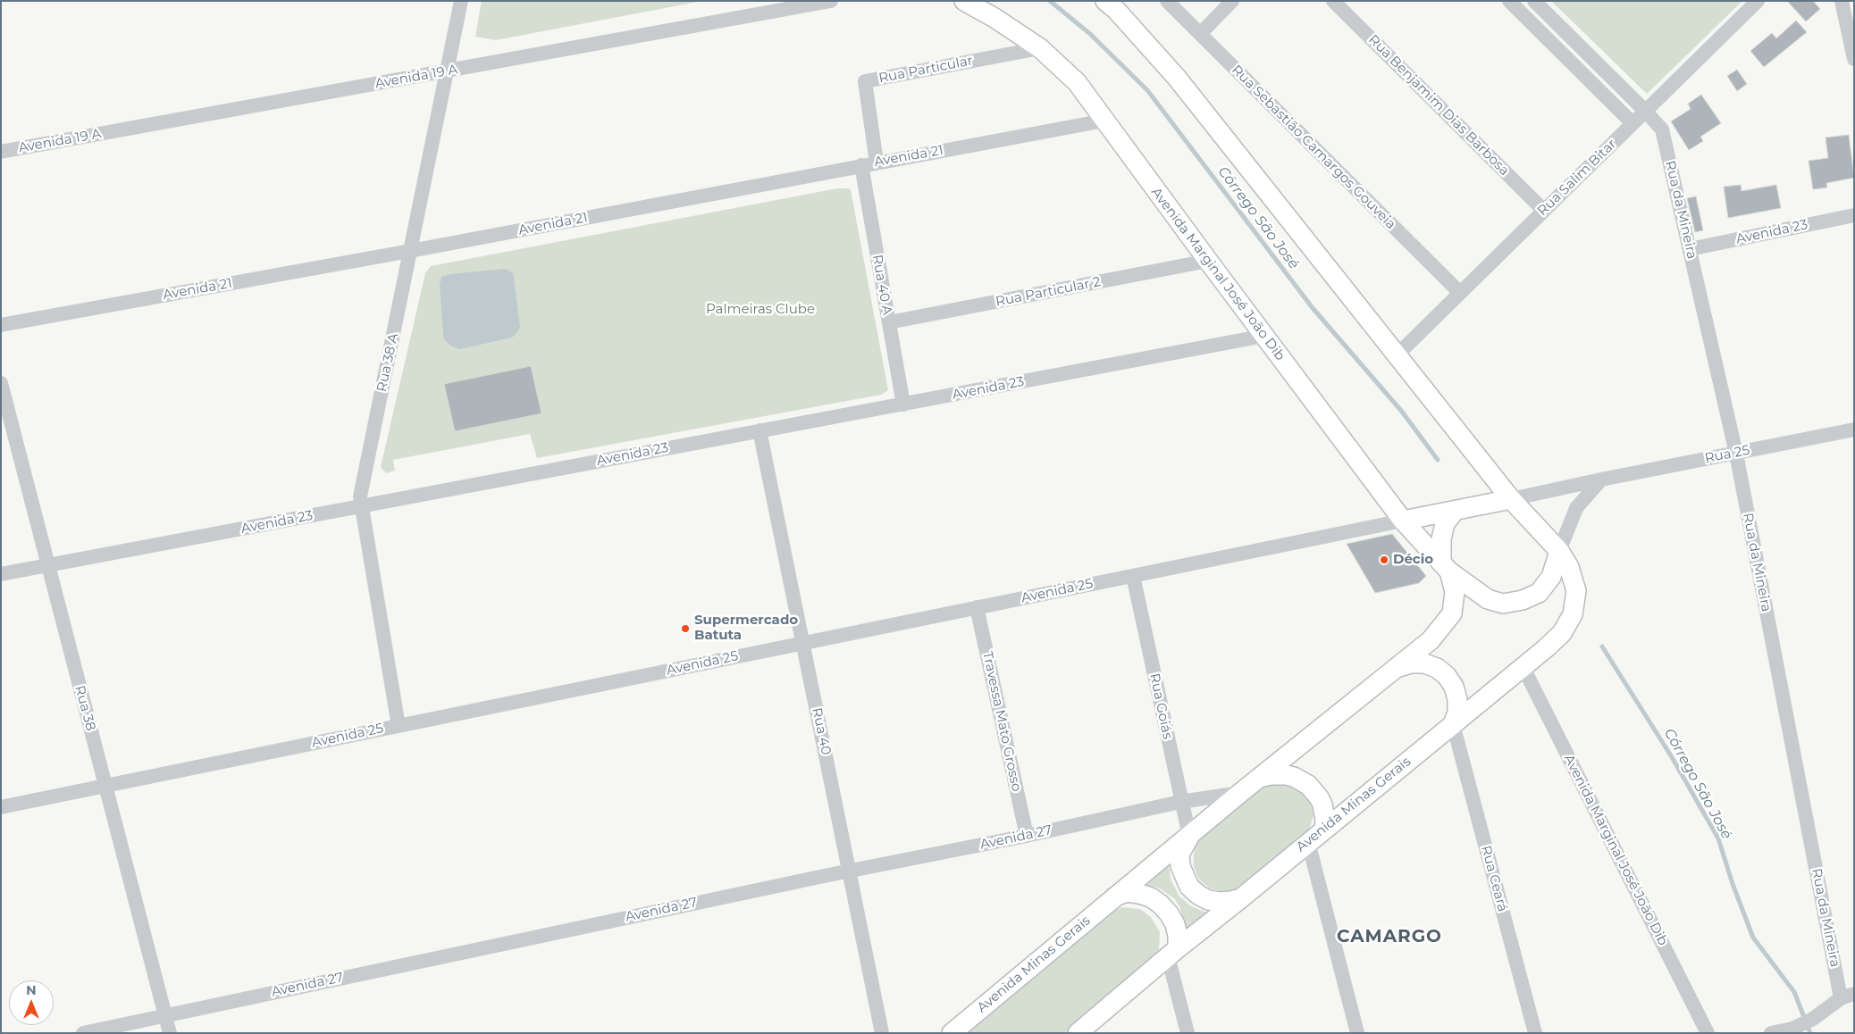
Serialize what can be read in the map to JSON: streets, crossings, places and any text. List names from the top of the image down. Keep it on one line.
{"streets":{"main road":["Avenida Marginal José João Dib","Avenida Minas Gerais"],"street":["Rua Particular","Avenida 19 A","Rua Benjamim Dias Barbosa","Rua Sebastião Camargos Gouveia","Avenida 21","Rua Salim Bitar","Rua da Mineira","Avenida 23","Rua 40 A","Rua Particular 2","Rua 38 A","Rua 25","Avenida 25","Rua Goiás","Rua 38","Travessa Mato Grosso","Rua 40","Avenida 27","Rua Ceará"]},"crossings":[["Rua Particular","Avenida 21"],["Rua Particular","Avenida Marginal José João Dib"],["Avenida 19 A","Rua 38 A"],["Rua Benjamim Dias Barbosa","Rua Salim Bitar"],["Rua Sebastião Camargos Gouveia","Rua Salim Bitar"],["Avenida 21","Avenida Marginal José João Dib"],["Avenida 21","Rua 40 A"],["Avenida 21","Rua 38 A"],["Rua Salim Bitar","Rua da Mineira"],["Rua da Mineira","Avenida 23"],["Rua da Mineira","Rua 25"],["Avenida 23","Avenida Marginal José João Dib"],["Avenida 23","Rua 40 A"],["Avenida 23","Rua 38 A"],["Avenida 23","Rua 38"],["Avenida 23","Rua 40"],["Avenida Marginal José João Dib","Rua Particular 2"],["Avenida Marginal José João Dib","Rua 25"],["Avenida Marginal José João Dib","Avenida 25"],["Avenida Marginal José João Dib","Avenida Minas Gerais"],["Rua 40 A","Rua Particular 2"],["Rua 38 A","Avenida 25"],["Rua 25","Avenida Minas Gerais"],["Avenida 25","Rua Goiás"],["Avenida 25","Rua 38"],["Avenida 25","Travessa Mato Grosso"],["Avenida 25","Rua 40"],["Rua Goiás","Avenida Minas Gerais"],["Rua Goiás","Avenida 27"],["Rua 38","Avenida 27"],["Travessa Mato Grosso","Avenida 27"],["Rua 40","Avenida 27"],["Avenida Minas Gerais","Avenida 27"],["Avenida Minas Gerais","Rua Ceará"]],"districts":["CAMARGO"],"water":["Córrego São José"],"parks":["Palmeiras Clube"],"places":["Décio","Supermercado Batuta"],"north":"top"}
